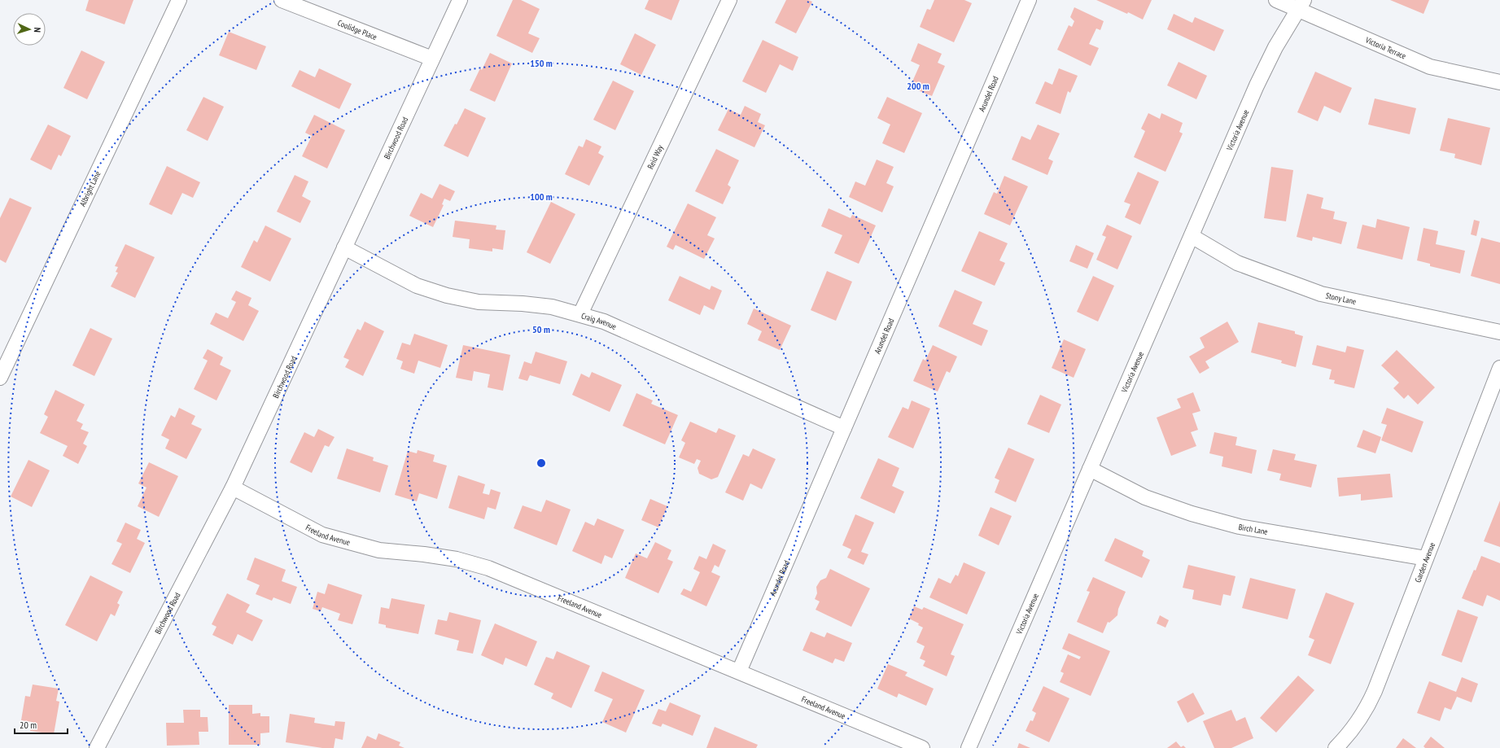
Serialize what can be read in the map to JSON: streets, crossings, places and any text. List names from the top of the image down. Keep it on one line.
{"streets":{"street":["Coolidge Place","Victoria Terrace","Arundel Road","Victoria Avenue","Birchwood Road","Reid Way","Albright Lane","Stony Lane","Craig Avenue","Birch Lane","Freeland Avenue","Garden Avenue"]},"crossings":[["Coolidge Place","Birchwood Road"],["Victoria Terrace","Victoria Avenue"],["Arundel Road","Craig Avenue"],["Arundel Road","Freeland Avenue"],["Victoria Avenue","Stony Lane"],["Victoria Avenue","Birch Lane"],["Birchwood Road","Craig Avenue"],["Birchwood Road","Freeland Avenue"],["Reid Way","Craig Avenue"],["Birch Lane","Garden Avenue"]],"scale_bar":"20 m","north":"right","rings":["150 m","200 m","100 m","50 m"]}
